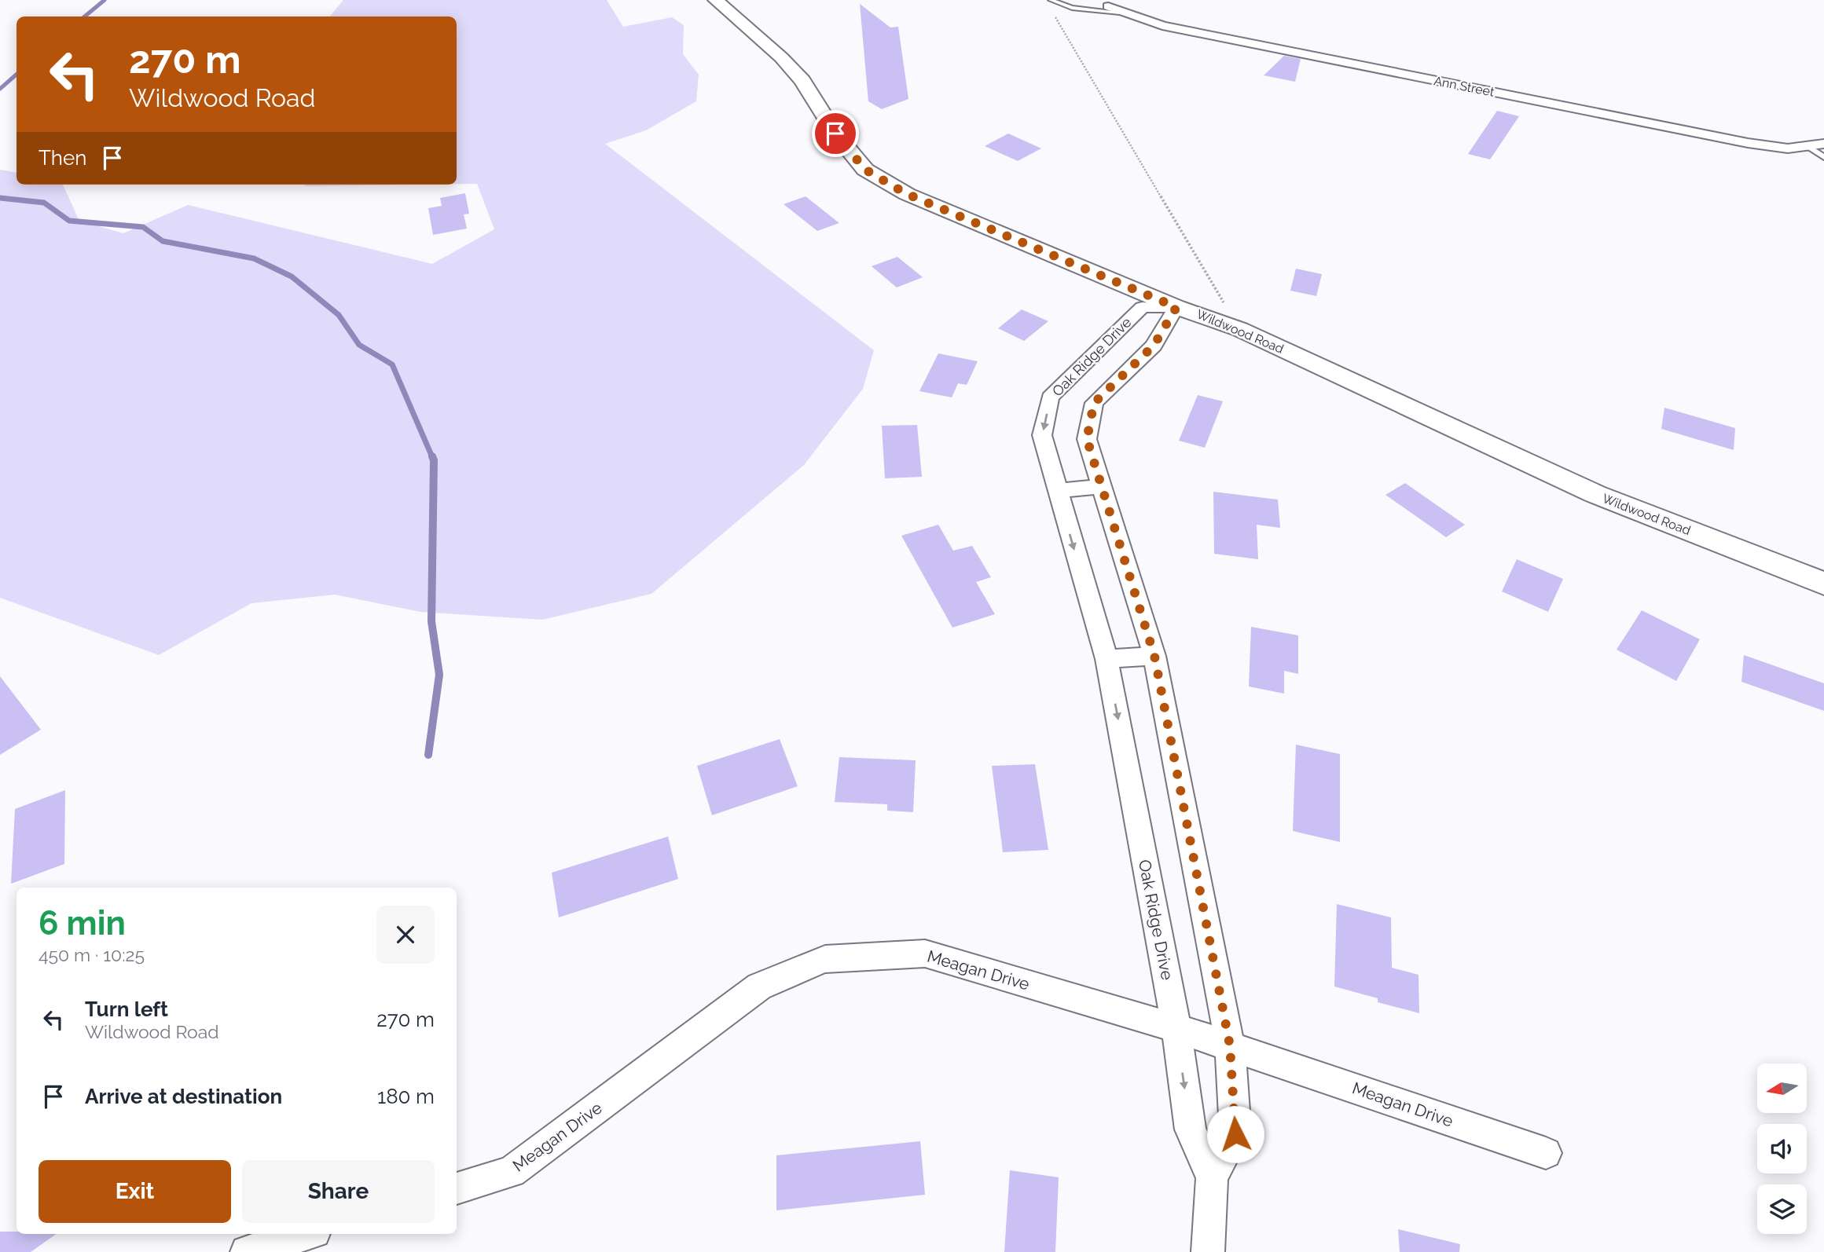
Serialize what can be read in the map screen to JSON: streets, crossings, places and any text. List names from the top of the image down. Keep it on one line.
{"streets":{"street":["Ann Street","Wildwood Road","Oak Ridge Drive","Meagan Drive"]},"crossings":[["Wildwood Road","Oak Ridge Drive"],["Oak Ridge Drive","Meagan Drive"]],"north":"left","page":{"turn":["270 m","Wildwood Road"],"then":"Then","heading":["6 min","450 m · 10:25"],"list":[{"name":"Turn left","note":"Wildwood Road","value":"270 m"},{"name":"Arrive at destination","value":"180 m"}],"buttons":["Exit","Share"]}}
